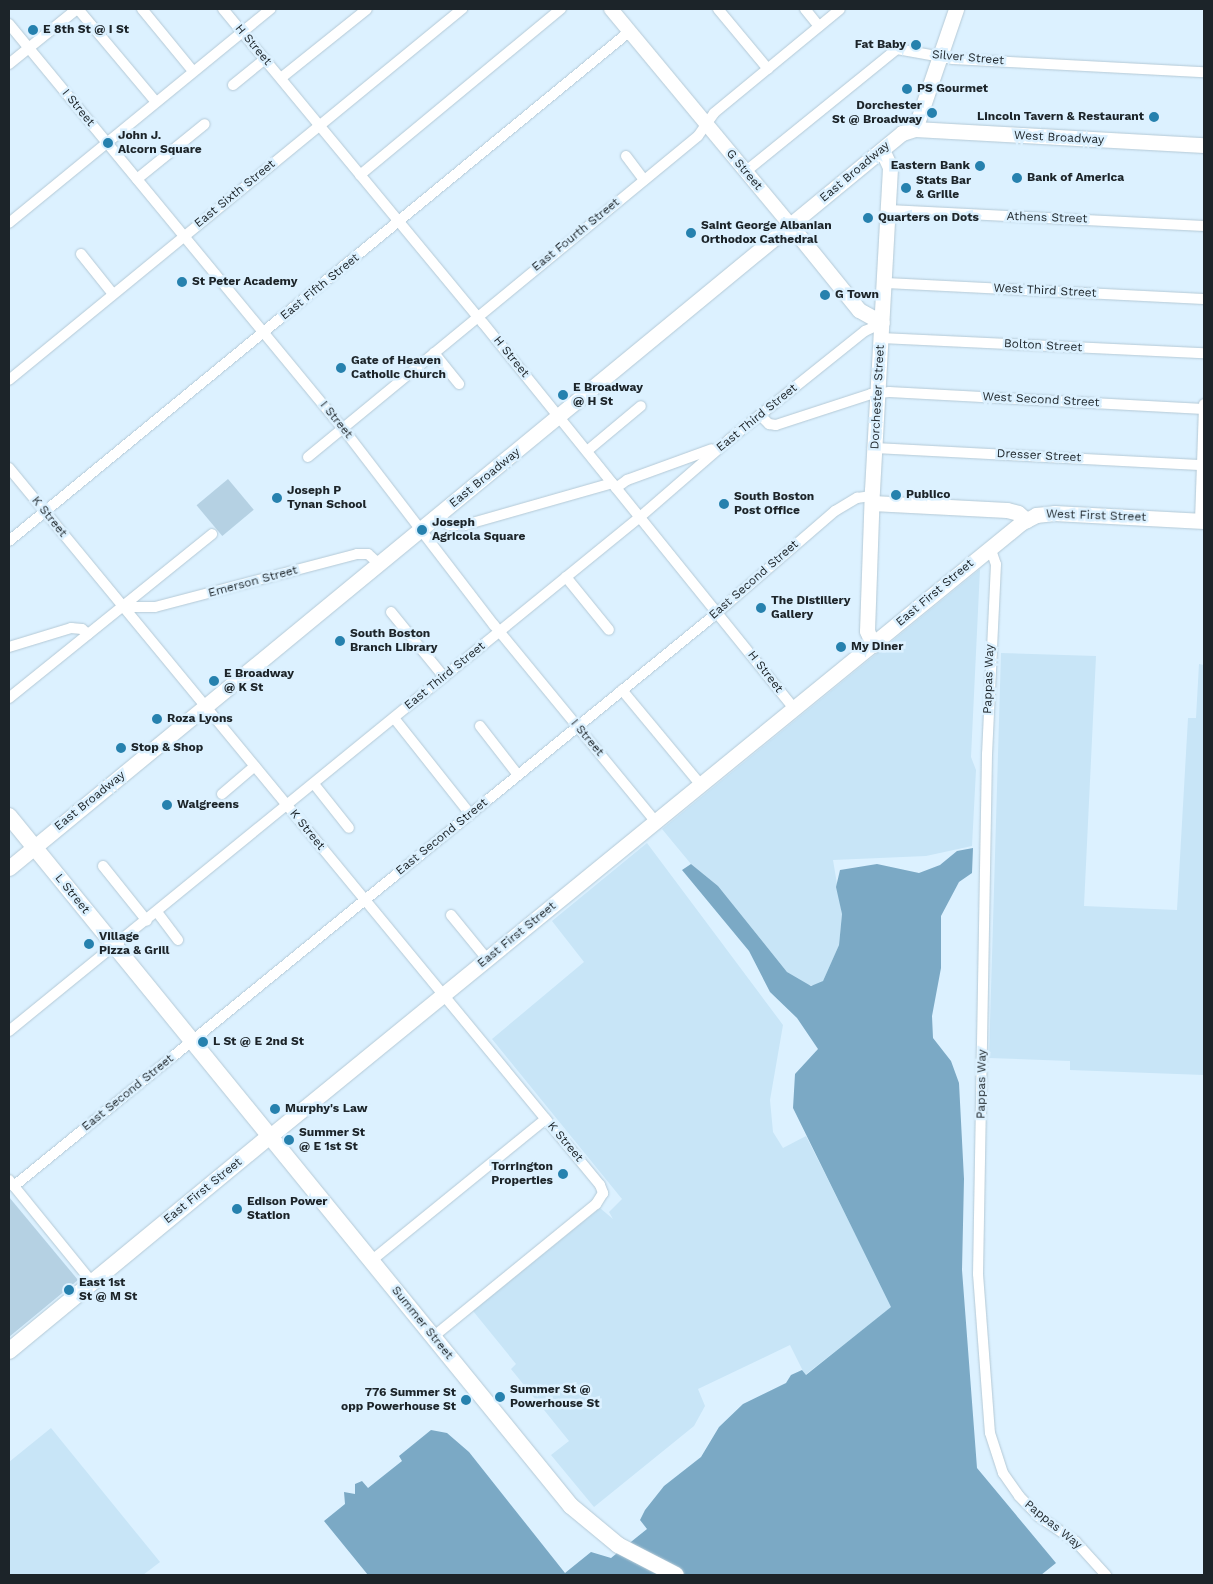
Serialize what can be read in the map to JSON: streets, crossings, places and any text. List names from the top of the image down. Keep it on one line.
{"streets":{"main road":["West Broadway","G Street","East Broadway","Dorchester Street","West First Street","East First Street","L Street","Summer Street"],"street":["H Street","Silver Street","I Street","East Sixth Street","Athens Street","East Fourth Street","East Fifth Street","West Third Street","Bolton Street","West Second Street","East Third Street","Dresser Street","K Street","East Second Street","Emerson Street","Pappas Way"]},"crossings":[["H Street","East Broadway"],["H Street","East Sixth Street"],["H Street","East Fourth Street"],["H Street","East Fifth Street"],["H Street","East Third Street"],["H Street","East Second Street"],["H Street","East First Street"],["Silver Street","G Street"],["I Street","East Broadway"],["I Street","East Sixth Street"],["I Street","East Fourth Street"],["I Street","East Fifth Street"],["I Street","East Third Street"],["I Street","East Second Street"],["I Street","East First Street"],["West Broadway","East Broadway"],["G Street","East Broadway"],["G Street","East Fourth Street"],["G Street","East Fifth Street"],["G Street","Bolton Street"],["G Street","Dorchester Street"],["G Street","East Third Street"],["East Broadway","Dorchester Street"],["East Broadway","K Street"],["East Broadway","Emerson Street"],["East Broadway","L Street"],["Athens Street","Dorchester Street"],["East Fifth Street","K Street"],["West Third Street","Dorchester Street"],["Bolton Street","Dorchester Street"],["Bolton Street","East Third Street"],["Dorchester Street","West Second Street"],["Dorchester Street","East Third Street"],["Dorchester Street","Dresser Street"],["Dorchester Street","East Second Street"],["Dorchester Street","East First Street"],["East Third Street","K Street"],["East Third Street","L Street"],["West First Street","East First Street"],["K Street","East Second Street"],["K Street","Emerson Street"],["K Street","East First Street"],["K Street","Summer Street"],["East Second Street","L Street"],["East Second Street","Summer Street"],["East First Street","Pappas Way"],["East First Street","Summer Street"],["L Street","Summer Street"]],"places":["E 8th St @ I St","Fat Baby","PS Gourmet","Dorchester St @ Broadway","Lincoln Tavern & Restaurant","John J. Alcorn Square","Eastern Bank","Bank of America","Stats Bar & Grille","Quarters on Dots","Saint George Albanian Orthodox Cathedral","St Peter Academy","G Town","Gate of Heaven Catholic Church","E Broadway @ H St","Publico","Joseph P Tynan School","South Boston Post Office","Joseph Agricola Square","The Distillery Gallery","South Boston Branch Library","My Diner","E Broadway @ K St","Roza Lyons","Stop & Shop","Walgreens","Village Pizza & Grill","L St @ E 2nd St","Murphy's Law","Summer St @ E 1st St","Torrington Properties","Edison Power Station","East 1st St @ M St","Summer St @ Powerhouse St","776 Summer St opp Powerhouse St"]}
